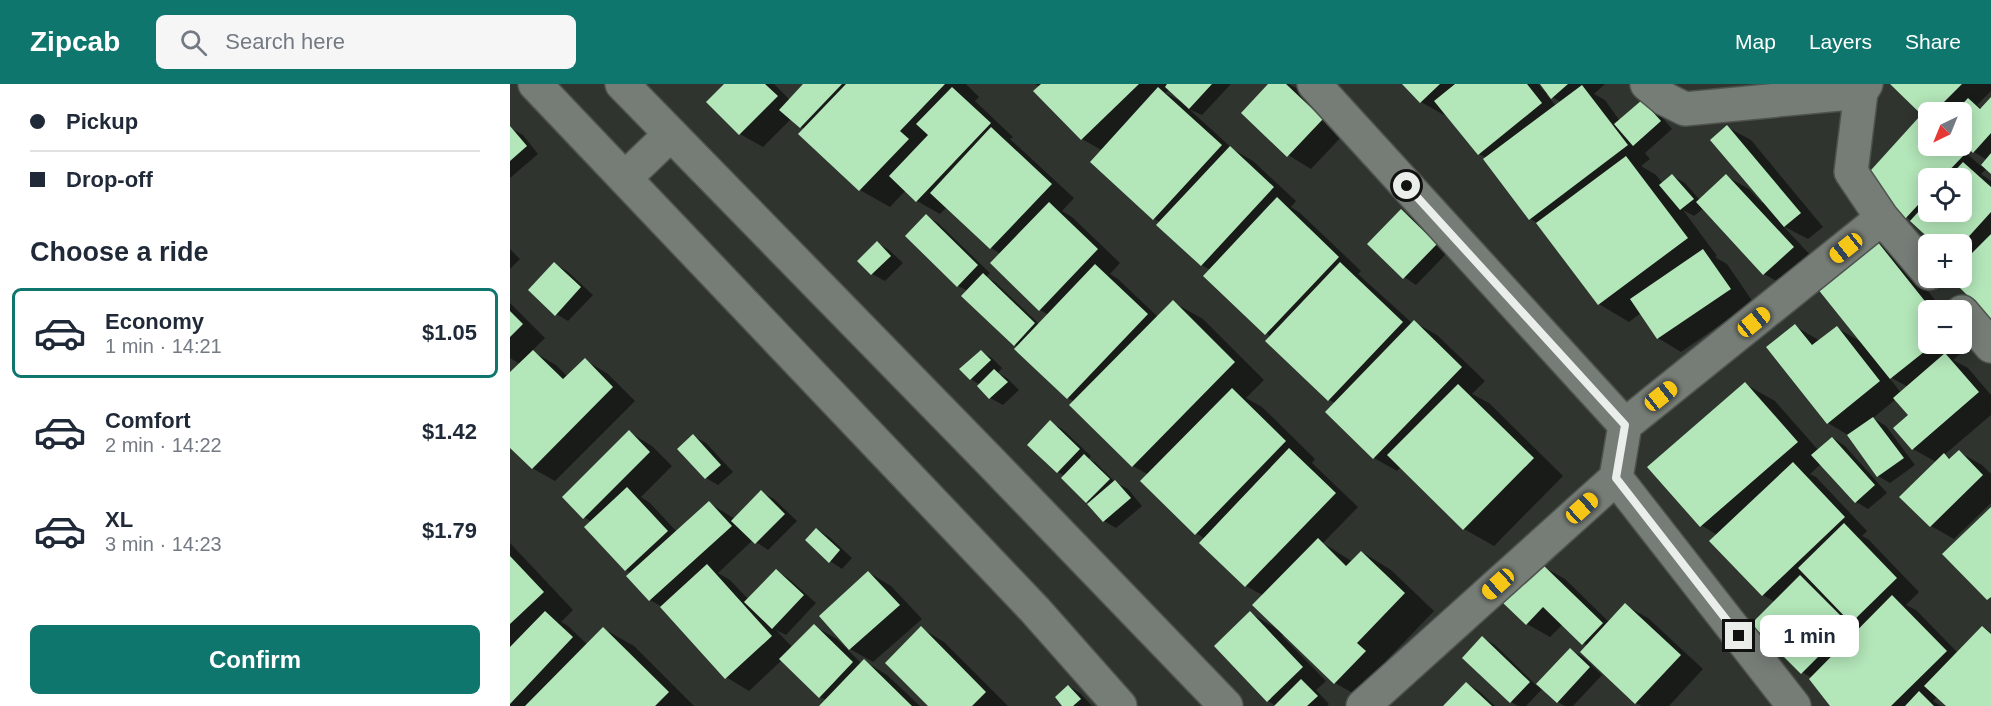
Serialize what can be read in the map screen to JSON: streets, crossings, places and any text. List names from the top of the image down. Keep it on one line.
{"north":"bottom left","page":{"header":"Zipcab","search":"Search here","nav":["Map","Layers","Share"],"banner":["Pickup","Drop-off"],"map_buttons":["+","−"],"heading":"Choose a ride","list":[{"name":"Economy","note":"1 min · 14:21","value":"$1.05"},{"name":"Comfort","note":"2 min · 14:22","value":"$1.42"},{"name":"XL","note":"3 min · 14:23","value":"$1.79"}],"buttons":"Confirm","bubble":"1 min"}}
